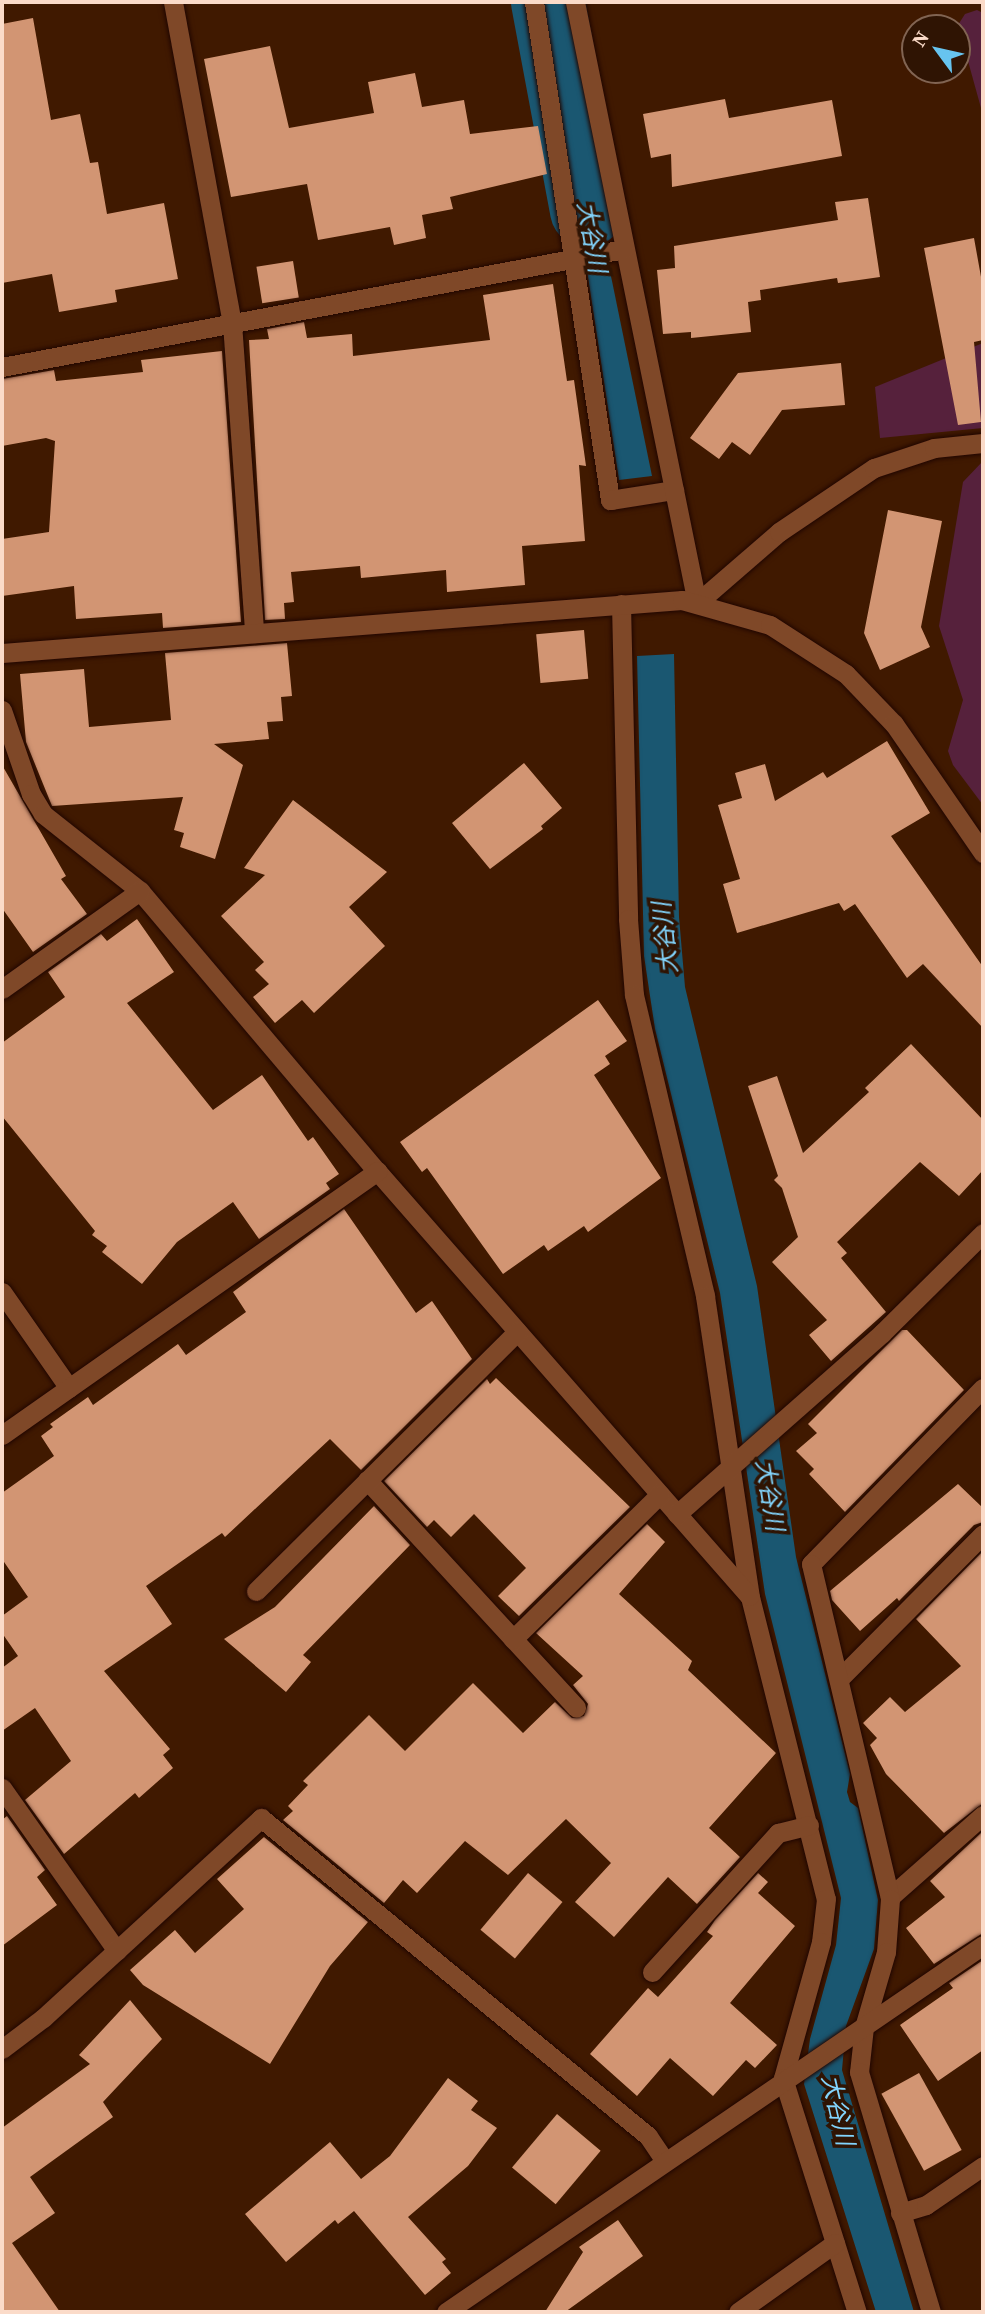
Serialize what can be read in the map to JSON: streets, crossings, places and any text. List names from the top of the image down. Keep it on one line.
{"water":["大谷川"],"north":"top left"}
